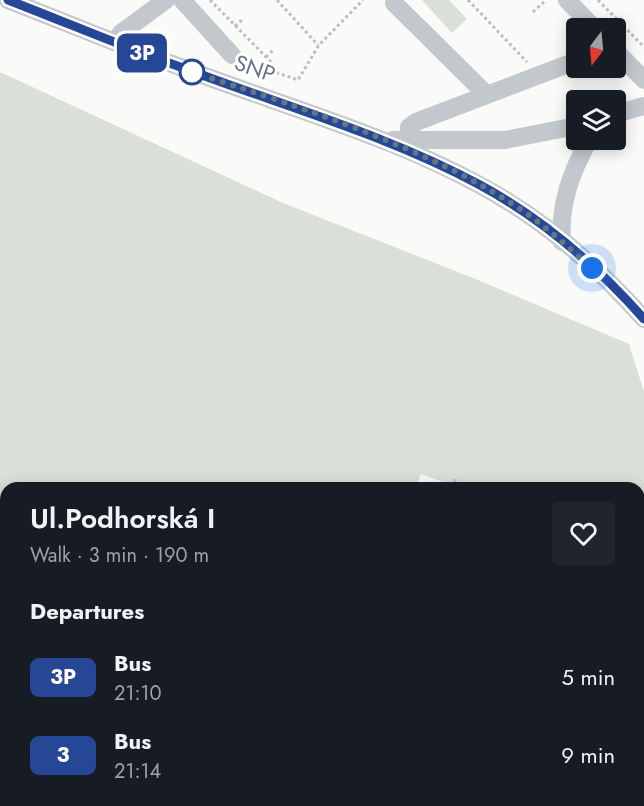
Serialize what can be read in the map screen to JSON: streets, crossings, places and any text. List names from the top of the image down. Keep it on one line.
{"streets":{"street":["SNP"]},"lines":["bus line 3P"],"north":"bottom","page":{"on_map":"3P","heading":[["Ul.Podhorská I","Walk · 3 min · 190 m"],"Departures"],"list":[{"mark":"3P","name":"Bus","note":"21:10","value":"5 min"},{"mark":"3","name":"Bus","note":"21:14","value":"9 min"}]}}
